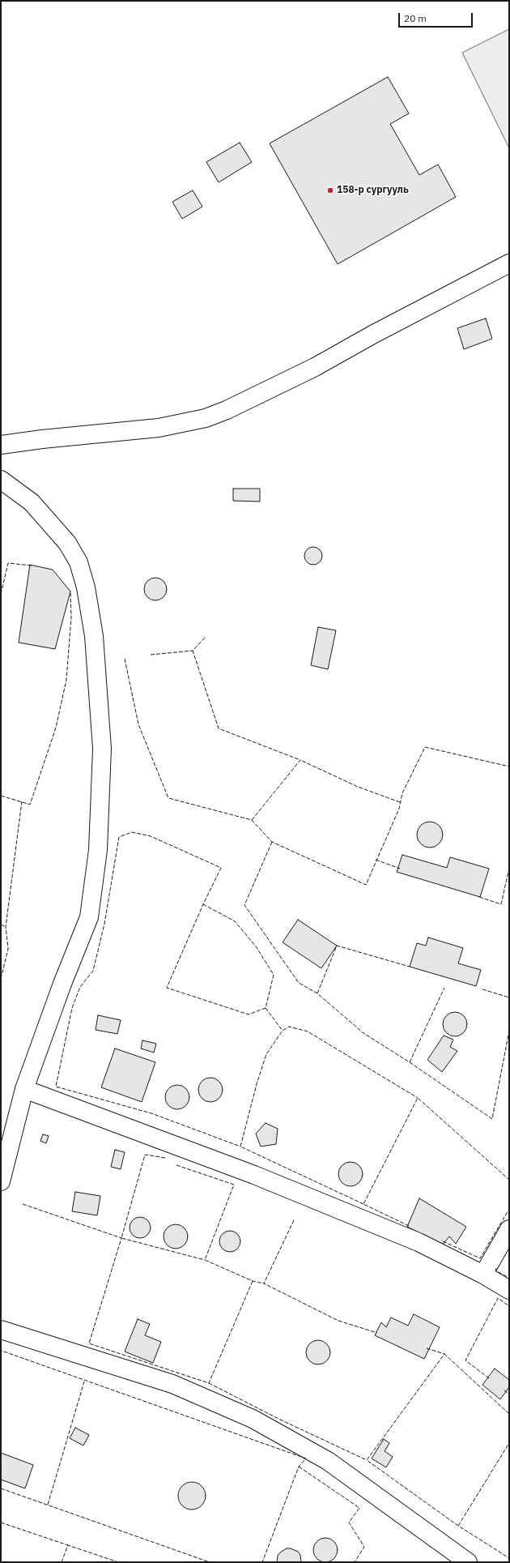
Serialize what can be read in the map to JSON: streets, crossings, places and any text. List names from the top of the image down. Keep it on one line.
{"places":["158-р сургууль"],"scale_bar":"20 m"}
